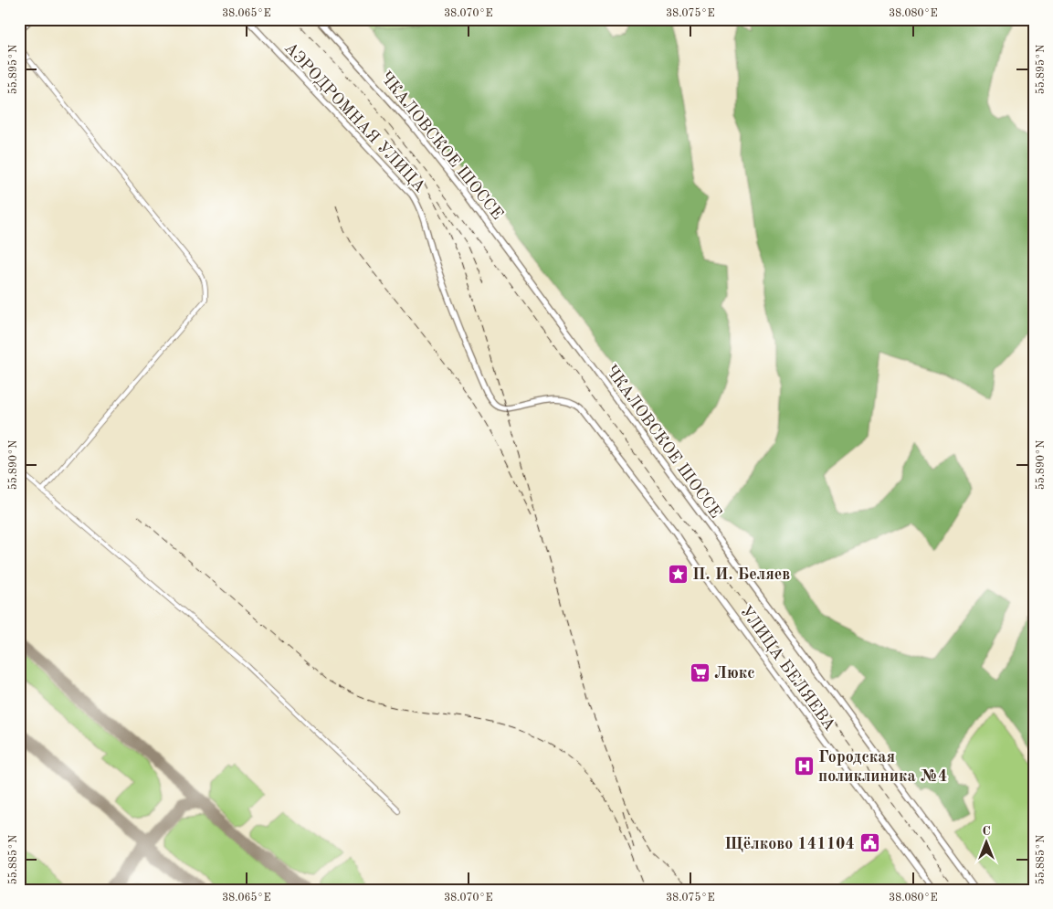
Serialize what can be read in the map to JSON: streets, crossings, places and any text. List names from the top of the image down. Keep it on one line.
{"streets":{"street":["АЭРОДРОМНАЯ УЛИЦА","ЧКАЛОВСКОЕ ШОССЕ","УЛИЦА БЕЛЯЕВА"]},"crossings":[["АЭРОДРОМНАЯ УЛИЦА","УЛИЦА БЕЛЯЕВА"]],"places":{"place":["П. И. Беляев"],"supermarket":["Люкс"],"hospital":["Городская поликлиника №4"],"public building":["Щёлково 141104"]},"north":"top","coordinates":["38.065°E","38.070°E","38.075°E","38.080°E","55.895°N","55.890°N","55.885°N"]}
